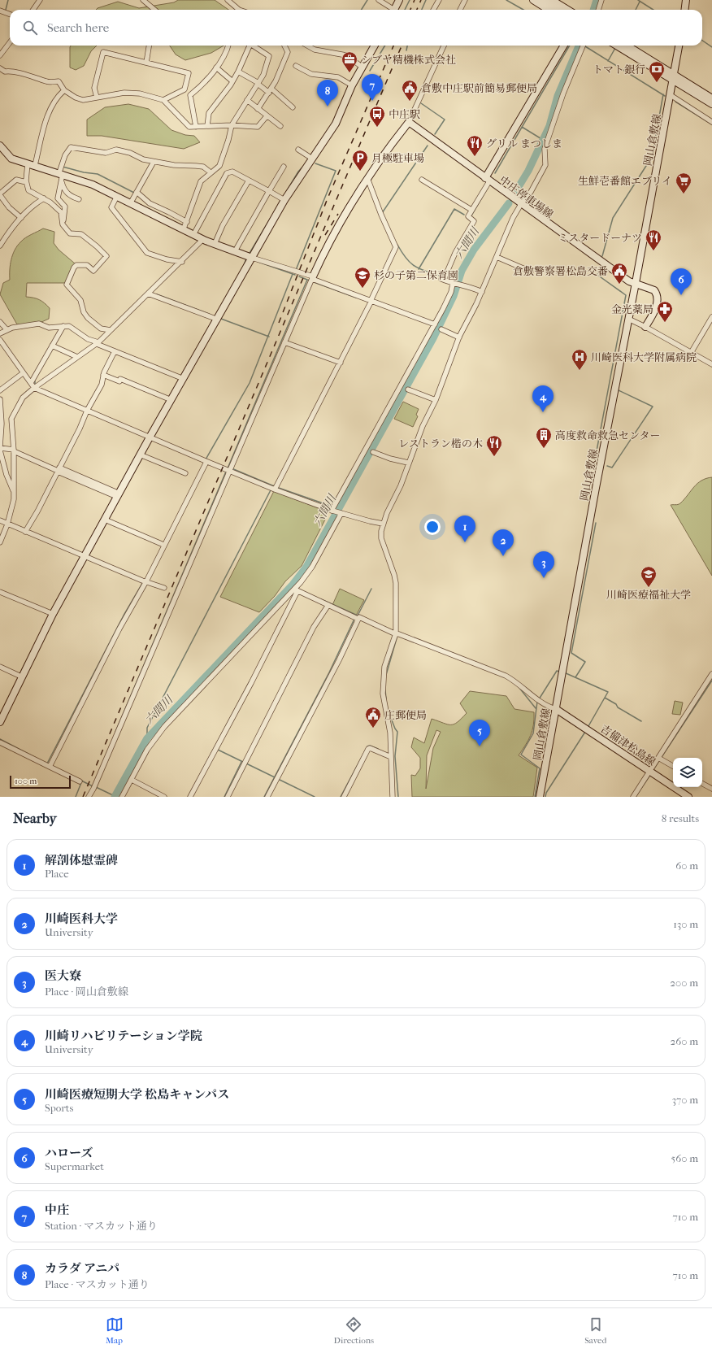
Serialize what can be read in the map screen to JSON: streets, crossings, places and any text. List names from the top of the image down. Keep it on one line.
{"streets":{"street":["岡山倉敷線","中庄停車場線","吉備津松島線"]},"crossings":[["岡山倉敷線","中庄停車場線"],["岡山倉敷線","吉備津松島線"]],"water":["六間川"],"places":{"office":["シブヤ精機株式会社"],"bank":["トマト銀行"],"public building":["倉敷中庄駅前簡易郵便局","倉敷警察署松島交番","庄郵便局"],"bus stop":["中庄駅"],"restaurant":["グリル まつしま","ミスタードーナツ","レストラン楷の木"],"parking":["月極駐車場"],"supermarket":["生鮮壱番館エブリイ"],"school or university":["杉の子第二保育園","川崎医療福祉大学"],"pharmacy":["金光薬局"],"hospital":["川崎医科大学附属病院"],"building":["高度救命救急センター"]},"scale_bar":"100 m","page":{"search":"Search here","pins":["7","8","6","4","1","2","3","5"],"scale":"100 m","heading":["Nearby","8 results"],"list":[{"mark":"1","name":"解剖体慰霊碑","note":"Place","value":"60 m"},{"mark":"2","name":"川崎医科大学","note":"University","value":"130 m"},{"mark":"3","name":"医大寮","note":"Place · 岡山倉敷線","value":"200 m"},{"mark":"4","name":"川崎リハビリテーション学院","note":"University","value":"260 m"},{"mark":"5","name":"川崎医療短期大学 松島キャンパス","note":"Sports","value":"370 m"},{"mark":"6","name":"ハローズ","note":"Supermarket","value":"560 m"},{"mark":"7","name":"中庄","note":"Station · マスカット通り","value":"710 m"},{"mark":"8","name":"カラダ アニパ","note":"Place · マスカット通り","value":"710 m"}],"nav":["Map","Directions","Saved"]}}
